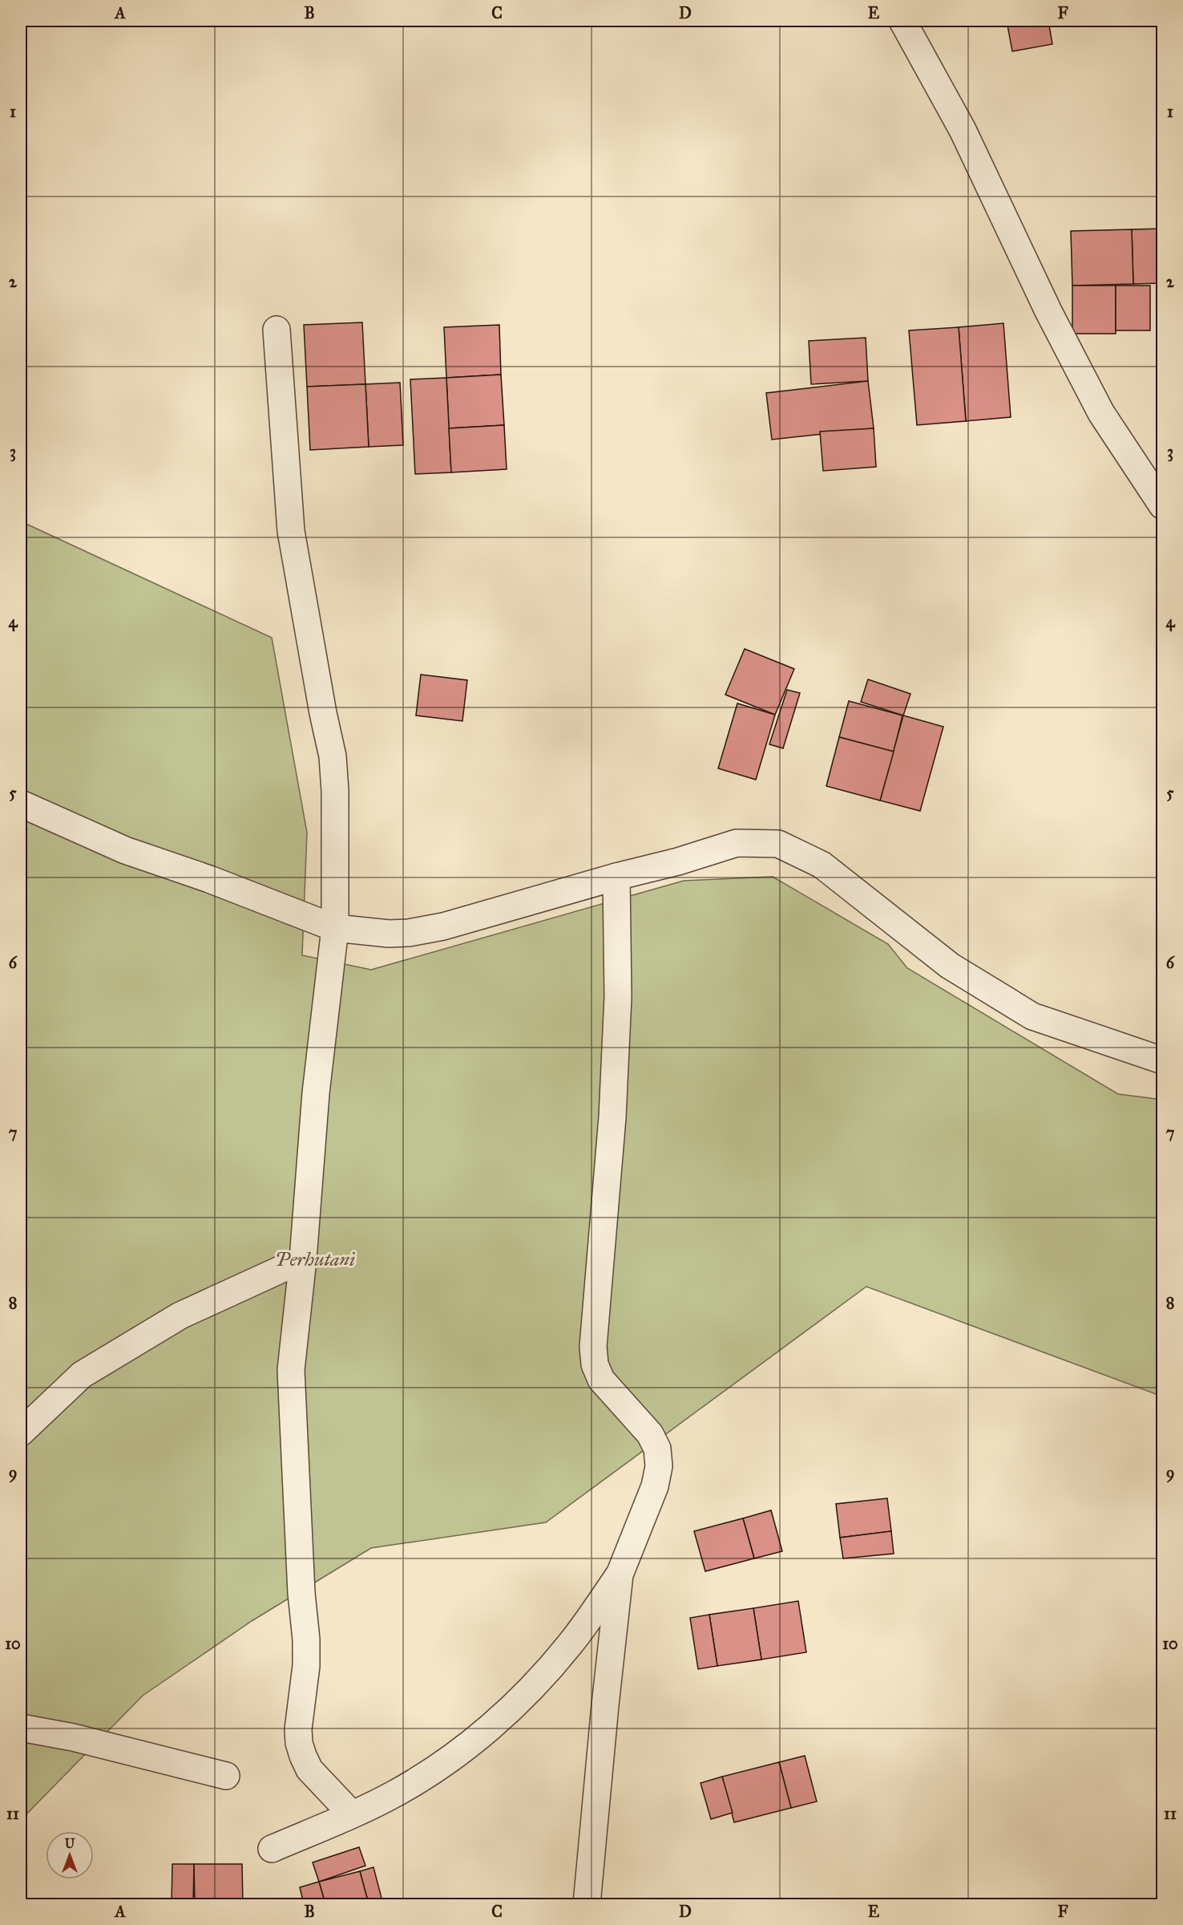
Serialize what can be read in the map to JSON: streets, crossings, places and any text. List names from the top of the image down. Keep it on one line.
{"parks":["Perhutani"],"north":"top","grid":{"columns":["A","B","C","D","E","F"],"rows":["1","2","3","4","5","6","7","8","9","10","11"]}}
